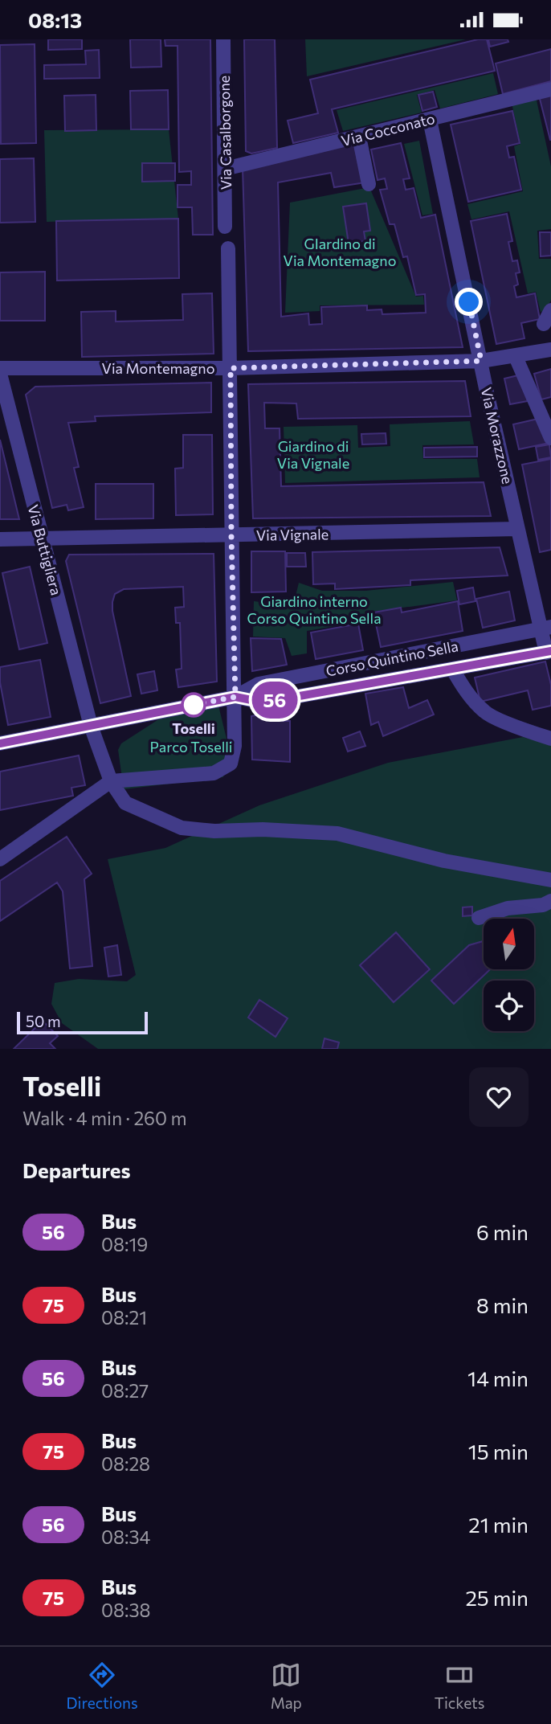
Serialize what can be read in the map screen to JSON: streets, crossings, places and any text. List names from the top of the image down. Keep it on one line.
{"streets":{"street":["Via Cocconato","Via Casalborgone","Via Montemagno","Via Morazzone","Via Vignale","Via Buttigliera","Corso Quintino Sella"]},"crossings":[["Via Cocconato","Via Casalborgone"],["Via Cocconato","Via Morazzone"],["Via Montemagno","Via Morazzone"],["Via Morazzone","Via Vignale"],["Via Morazzone","Corso Quintino Sella"],["Via Vignale","Via Buttigliera"],["Via Buttigliera","Corso Quintino Sella"]],"parks":["GIardino di Via Montemagno","Giardino di Via Vignale","Giardino interno Corso Quintino Sella","Parco Toselli"],"places":["Toselli"],"lines":["bus line 56"],"scale_bar":"50 m","north":"top","page":{"status":"08:13","on_map":"56","scale":"50 m","heading":[["Toselli","Walk · 4 min · 260 m"],"Departures"],"list":[{"mark":"56","name":"Bus","note":"08:19","value":"6 min"},{"mark":"75","name":"Bus","note":"08:21","value":"8 min"},{"mark":"56","name":"Bus","note":"08:27","value":"14 min"},{"mark":"75","name":"Bus","note":"08:28","value":"15 min"},{"mark":"56","name":"Bus","note":"08:34","value":"21 min"},{"mark":"75","name":"Bus","note":"08:38","value":"25 min"}],"tabs":["Directions","Map","Tickets"]}}
